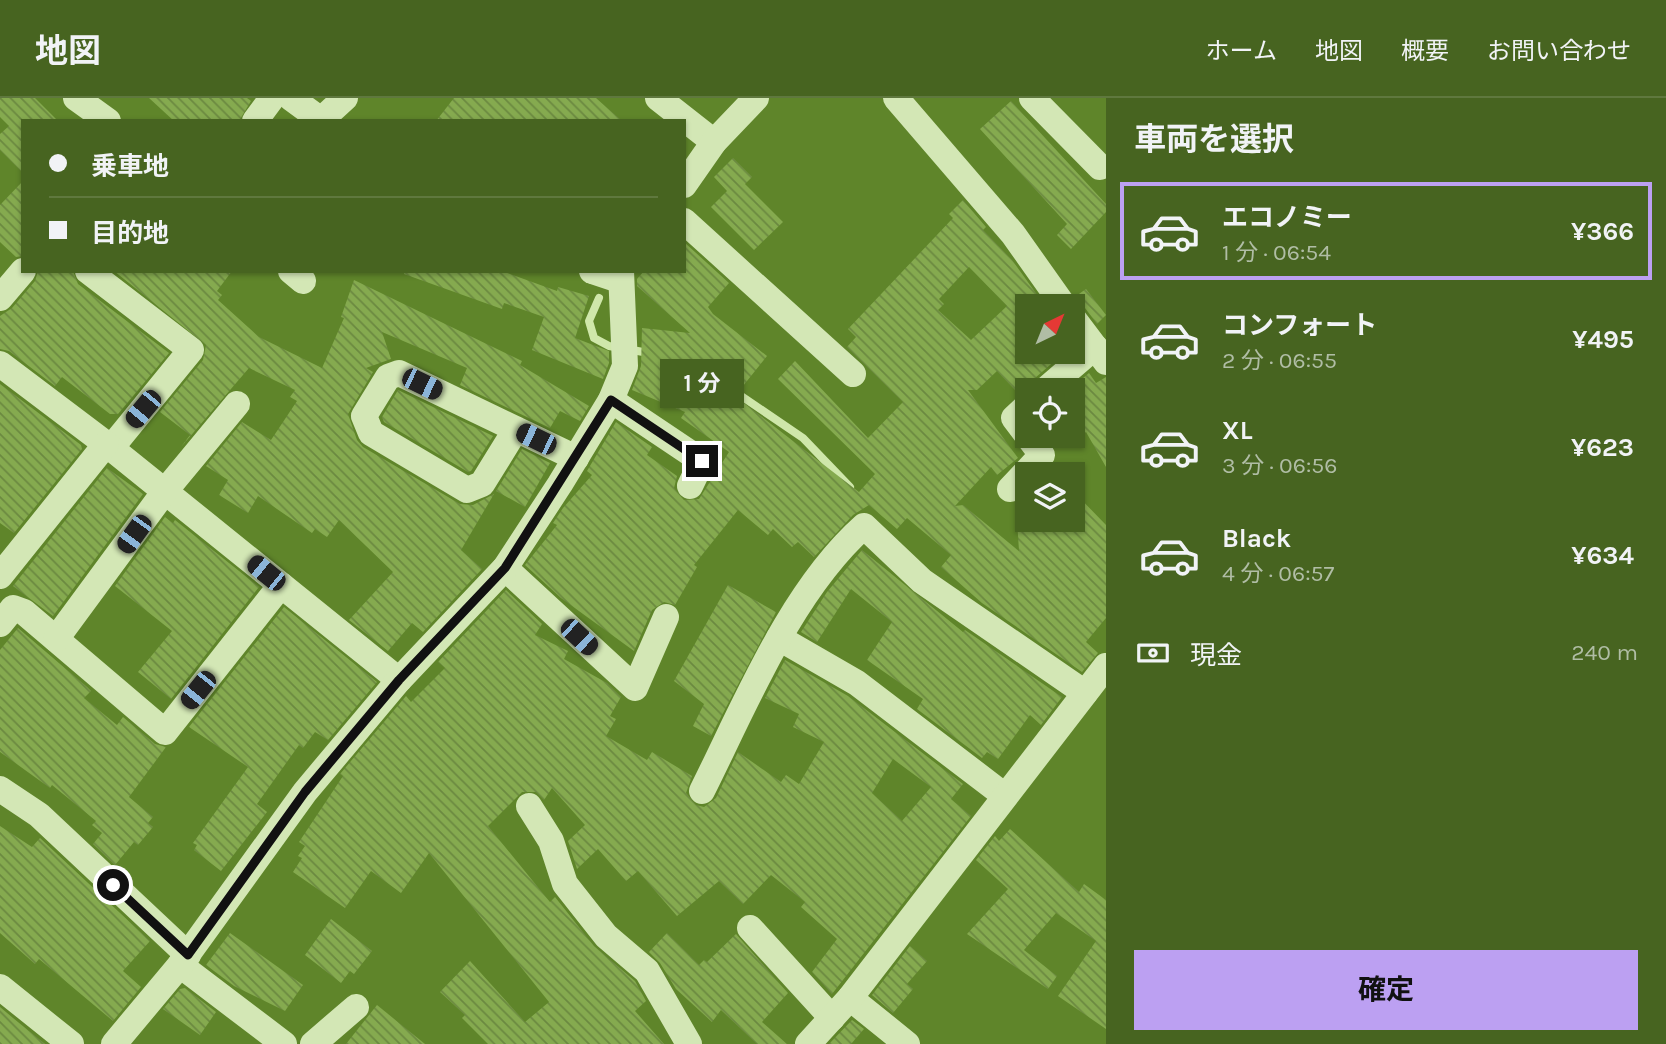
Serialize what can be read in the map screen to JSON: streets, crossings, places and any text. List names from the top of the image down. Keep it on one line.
{"north":"top right","page":{"header":"地図","nav":["ホーム","地図","概要","お問い合わせ"],"heading":"車両を選択","banner":["乗車地","目的地"],"list":[{"name":"エコノミー","note":"1 分 · 06:54","value":"¥366"},{"name":"コンフォート","note":"2 分 · 06:55","value":"¥495"},{"name":"XL","note":"3 分 · 06:56","value":"¥623"},{"name":"Black","note":"4 分 · 06:57","value":"¥634"}],"bubble":"1 分","pay":["現金","240 m"],"buttons":"確定"}}
